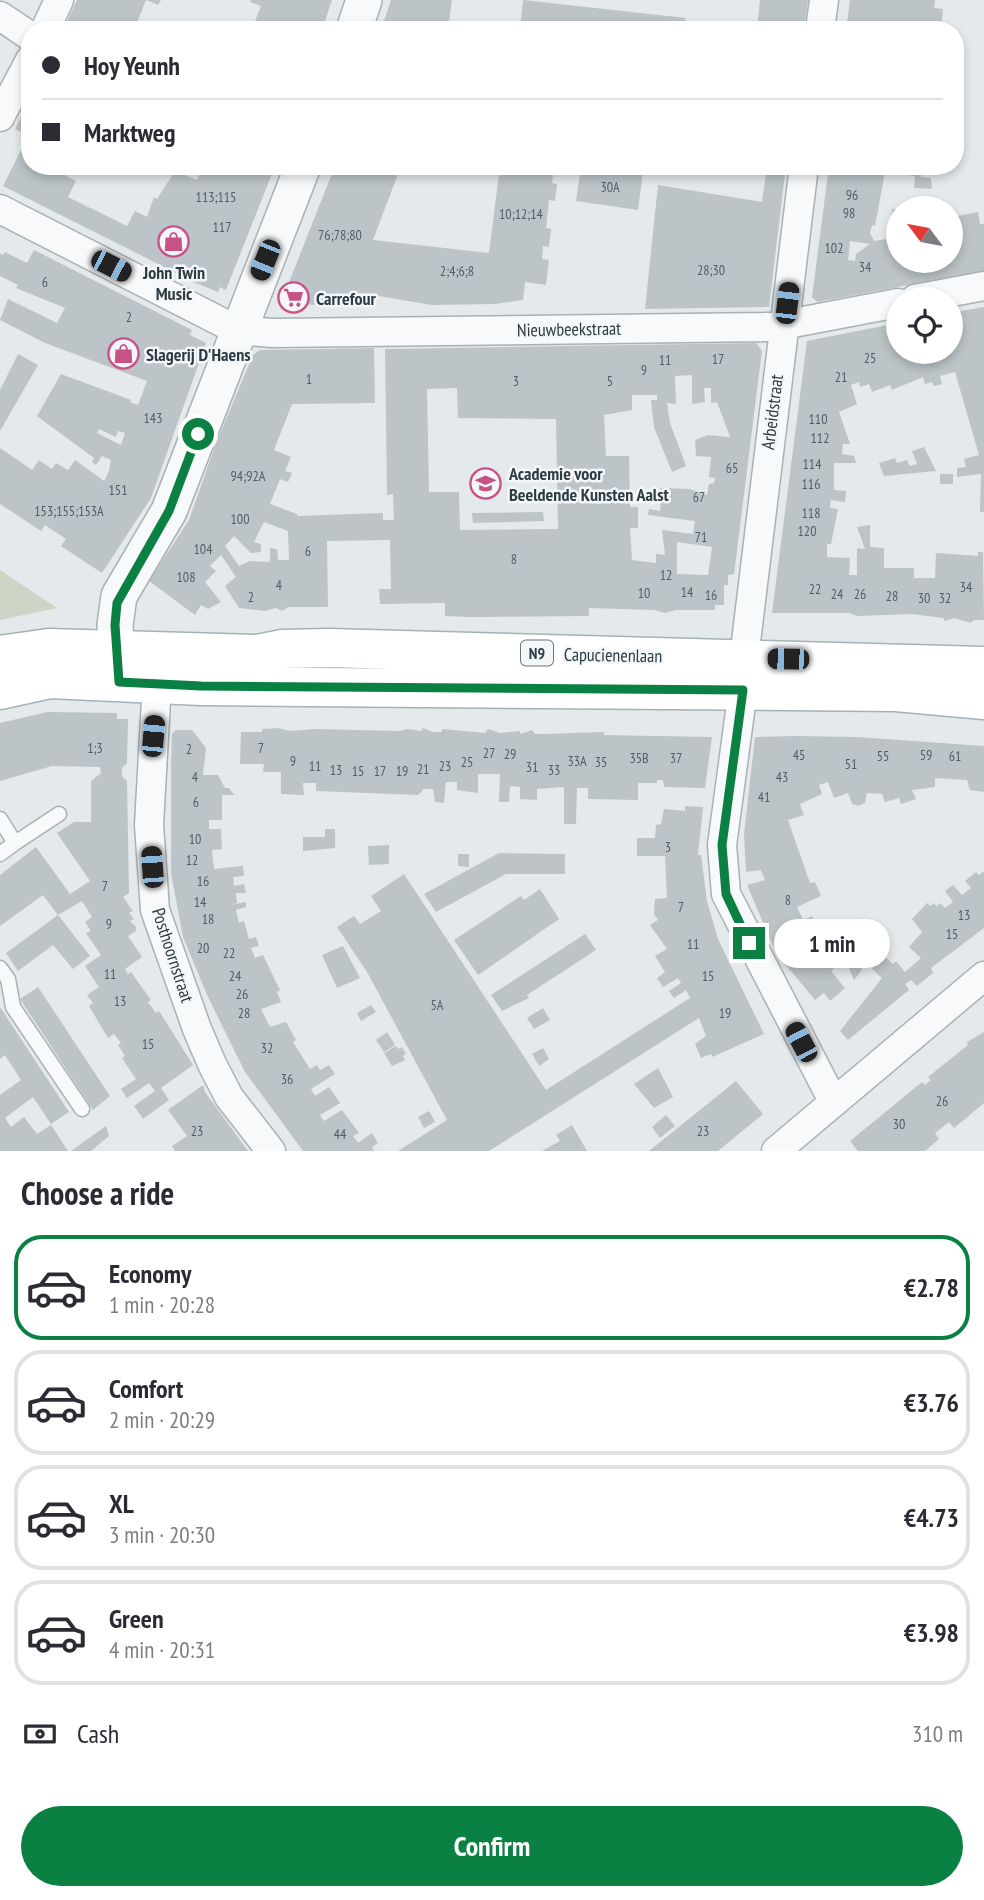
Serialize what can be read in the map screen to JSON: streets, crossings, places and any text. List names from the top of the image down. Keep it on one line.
{"streets":{"main road":["N9","Capucienenlaan"],"street":["Nieuwbeekstraat","Arbeidstraat","Posthoornstraat"]},"crossings":[["Nieuwbeekstraat","Arbeidstraat"],["Arbeidstraat","Capucienenlaan"],["N9","Capucienenlaan"],["Capucienenlaan","Posthoornstraat"]],"places":{"shop":["John Twin Music","Slagerij D'Haens"],"supermarket":["Carrefour"],"school or university":["Academie voor Beeldende Kunsten Aalst"]},"house_numbers":["30A","96","113;115","98","10;12;14","117","76;78;80","102","34","28;30","2;4;6;8","6","2","25","17","11","9","21","1","3","5","143","110","112","114","65","94;92A","116","151","67","153;155;153A","118","100","120","71","104","6","8","12","108","4","34","22","14","10","24","26","16","28","2","30","32","1;3","7","2","27","29","45","59","55","61","35B","37","9","33A","25","35","51","11","23","31","21","13","33","15","17","19","4","43","41","6","10","3","12","16","7","8","14","7","13","18","9","15","11","20","22","11","24","15","26","13","5A","28","19","15","32","36","26","30","23","23","44"],"north":"top left","page":{"banner":["Hoy Yeunh","Marktweg"],"bubble":"1 min","heading":"Choose a ride","list":[{"name":"Economy","note":"1 min · 20:28","value":"€2.78"},{"name":"Comfort","note":"2 min · 20:29","value":"€3.76"},{"name":"XL","note":"3 min · 20:30","value":"€4.73"},{"name":"Green","note":"4 min · 20:31","value":"€3.98"}],"pay":["Cash","310 m"],"buttons":"Confirm"}}
